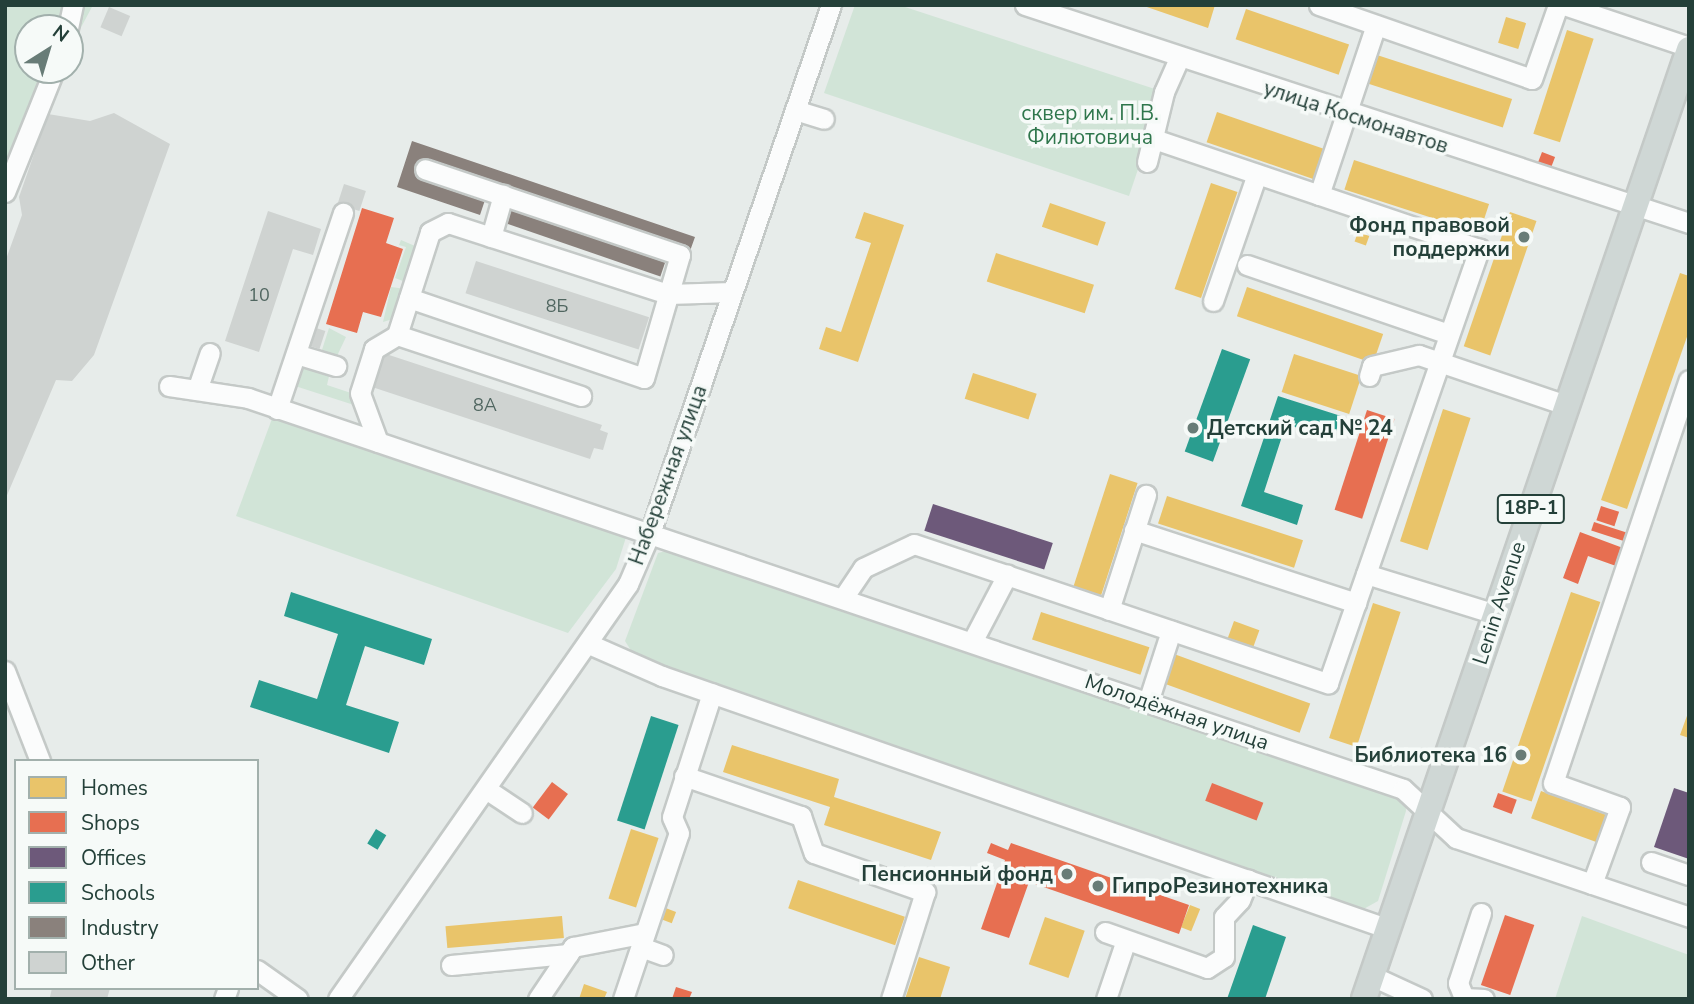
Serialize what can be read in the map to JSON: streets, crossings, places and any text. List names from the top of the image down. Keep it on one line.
{"streets":{"main road":["18Р-1","Lenin Avenue"],"street":["улица Космонавтов","Набережная улица","Молодёжная улица"]},"crossings":[["улица Космонавтов","Lenin Avenue"],["Набережная улица","Молодёжная улица"],["Lenin Avenue","Молодёжная улица"]],"parks":["сквер им. П.В. Филютовича"],"places":["Фонд правовой поддержки","Детский сад № 24","Библиотека 16","Пенсионный фонд","ГипроРезинотехника"],"house_numbers":["10","8Б","8А"],"legend":["Homes","Shops","Offices","Schools","Industry","Other"],"north":"top right"}
